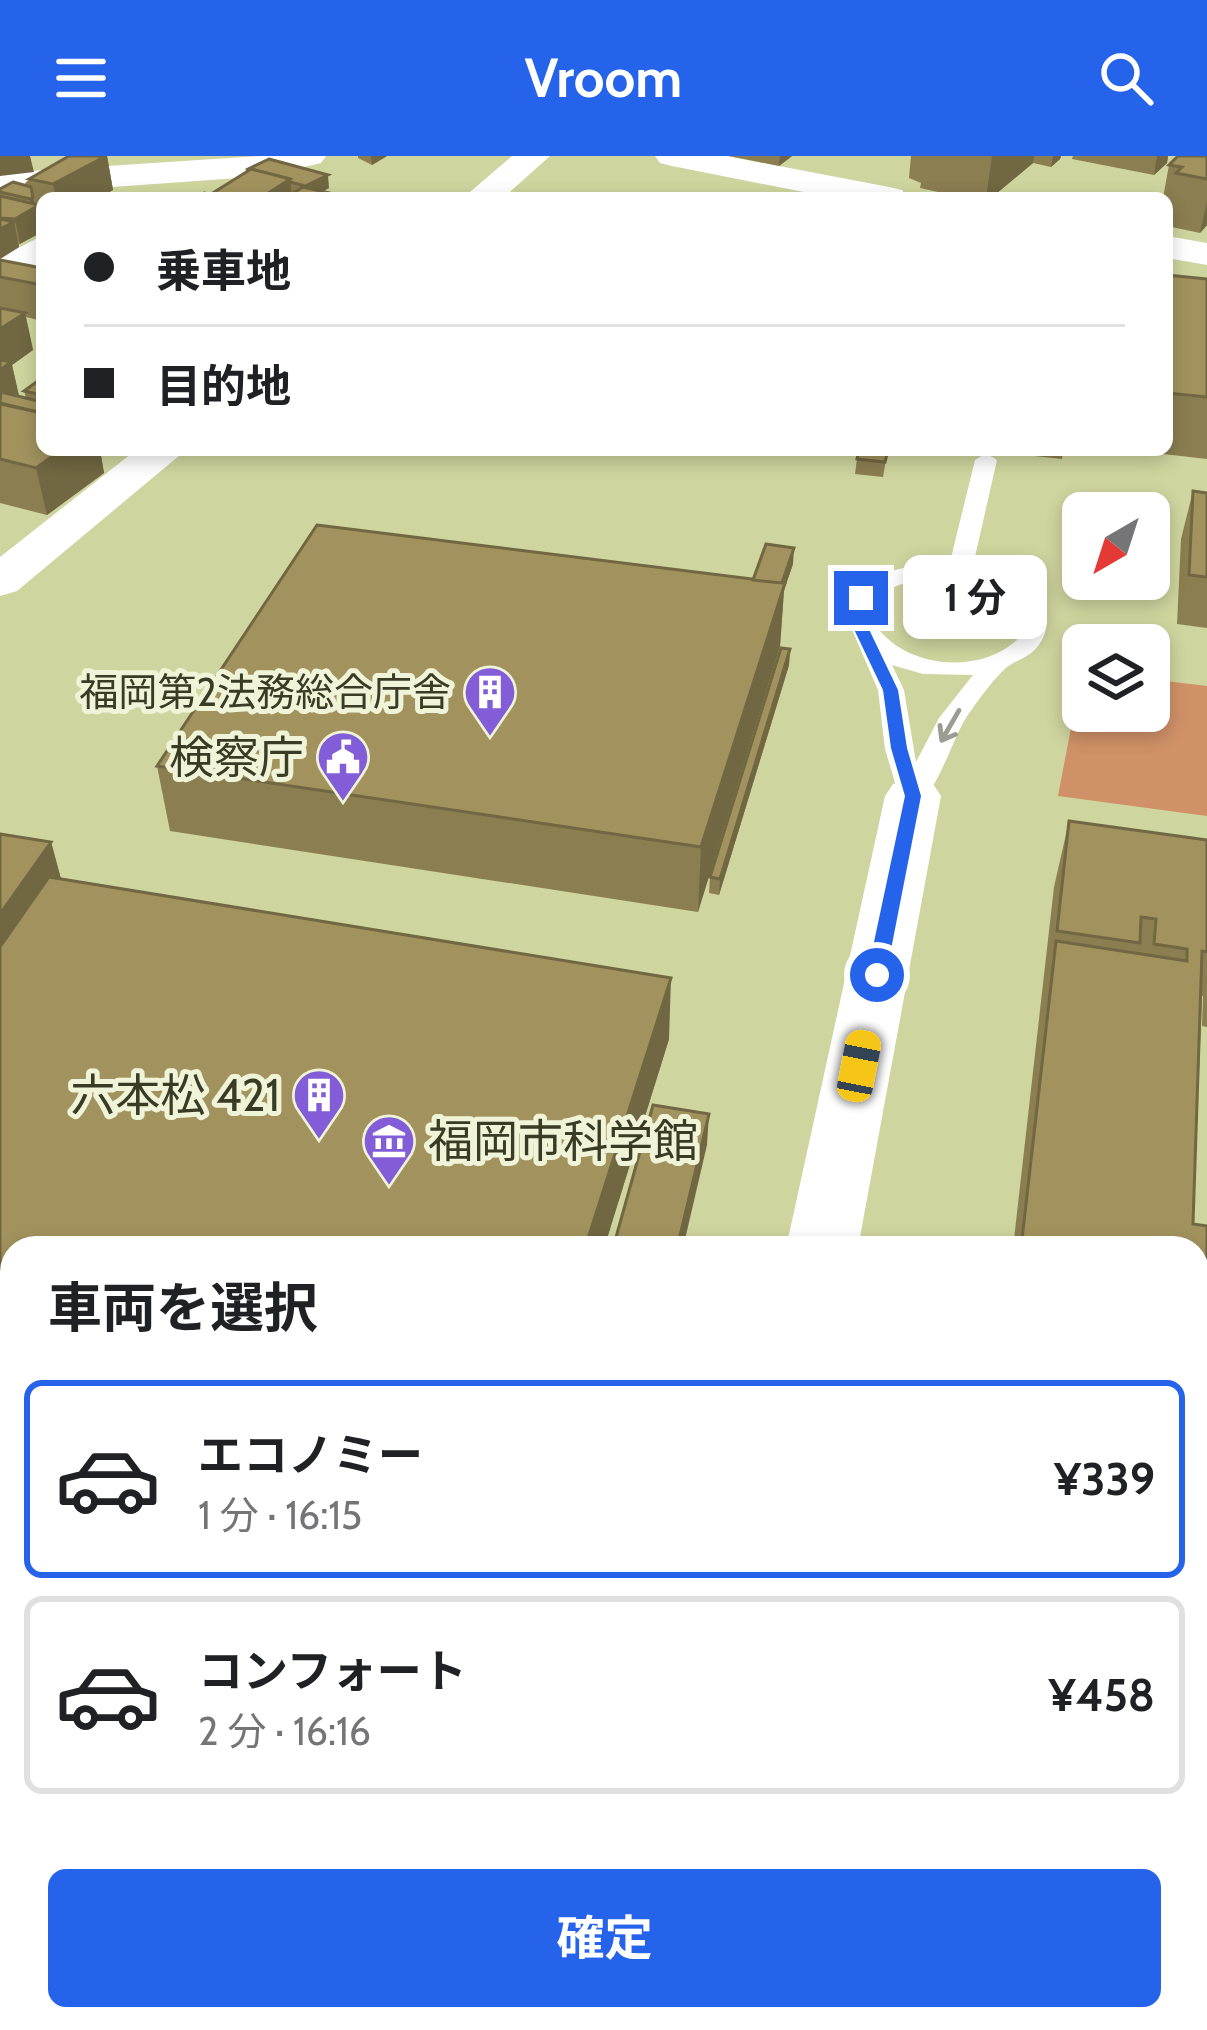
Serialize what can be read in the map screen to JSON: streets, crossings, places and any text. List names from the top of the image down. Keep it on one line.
{"places":{"building":["福岡第2法務総合庁舎","六本松 421"],"public building":["検察庁"],"museum":["福岡市科学館"]},"north":"bottom left","page":{"header":"Vroom","banner":["乗車地","目的地"],"bubble":"1 分","heading":"車両を選択","list":[{"name":"エコノミー","note":"1 分 · 16:15","value":"¥339"},{"name":"コンフォート","note":"2 分 · 16:16","value":"¥458"}],"buttons":"確定"}}
